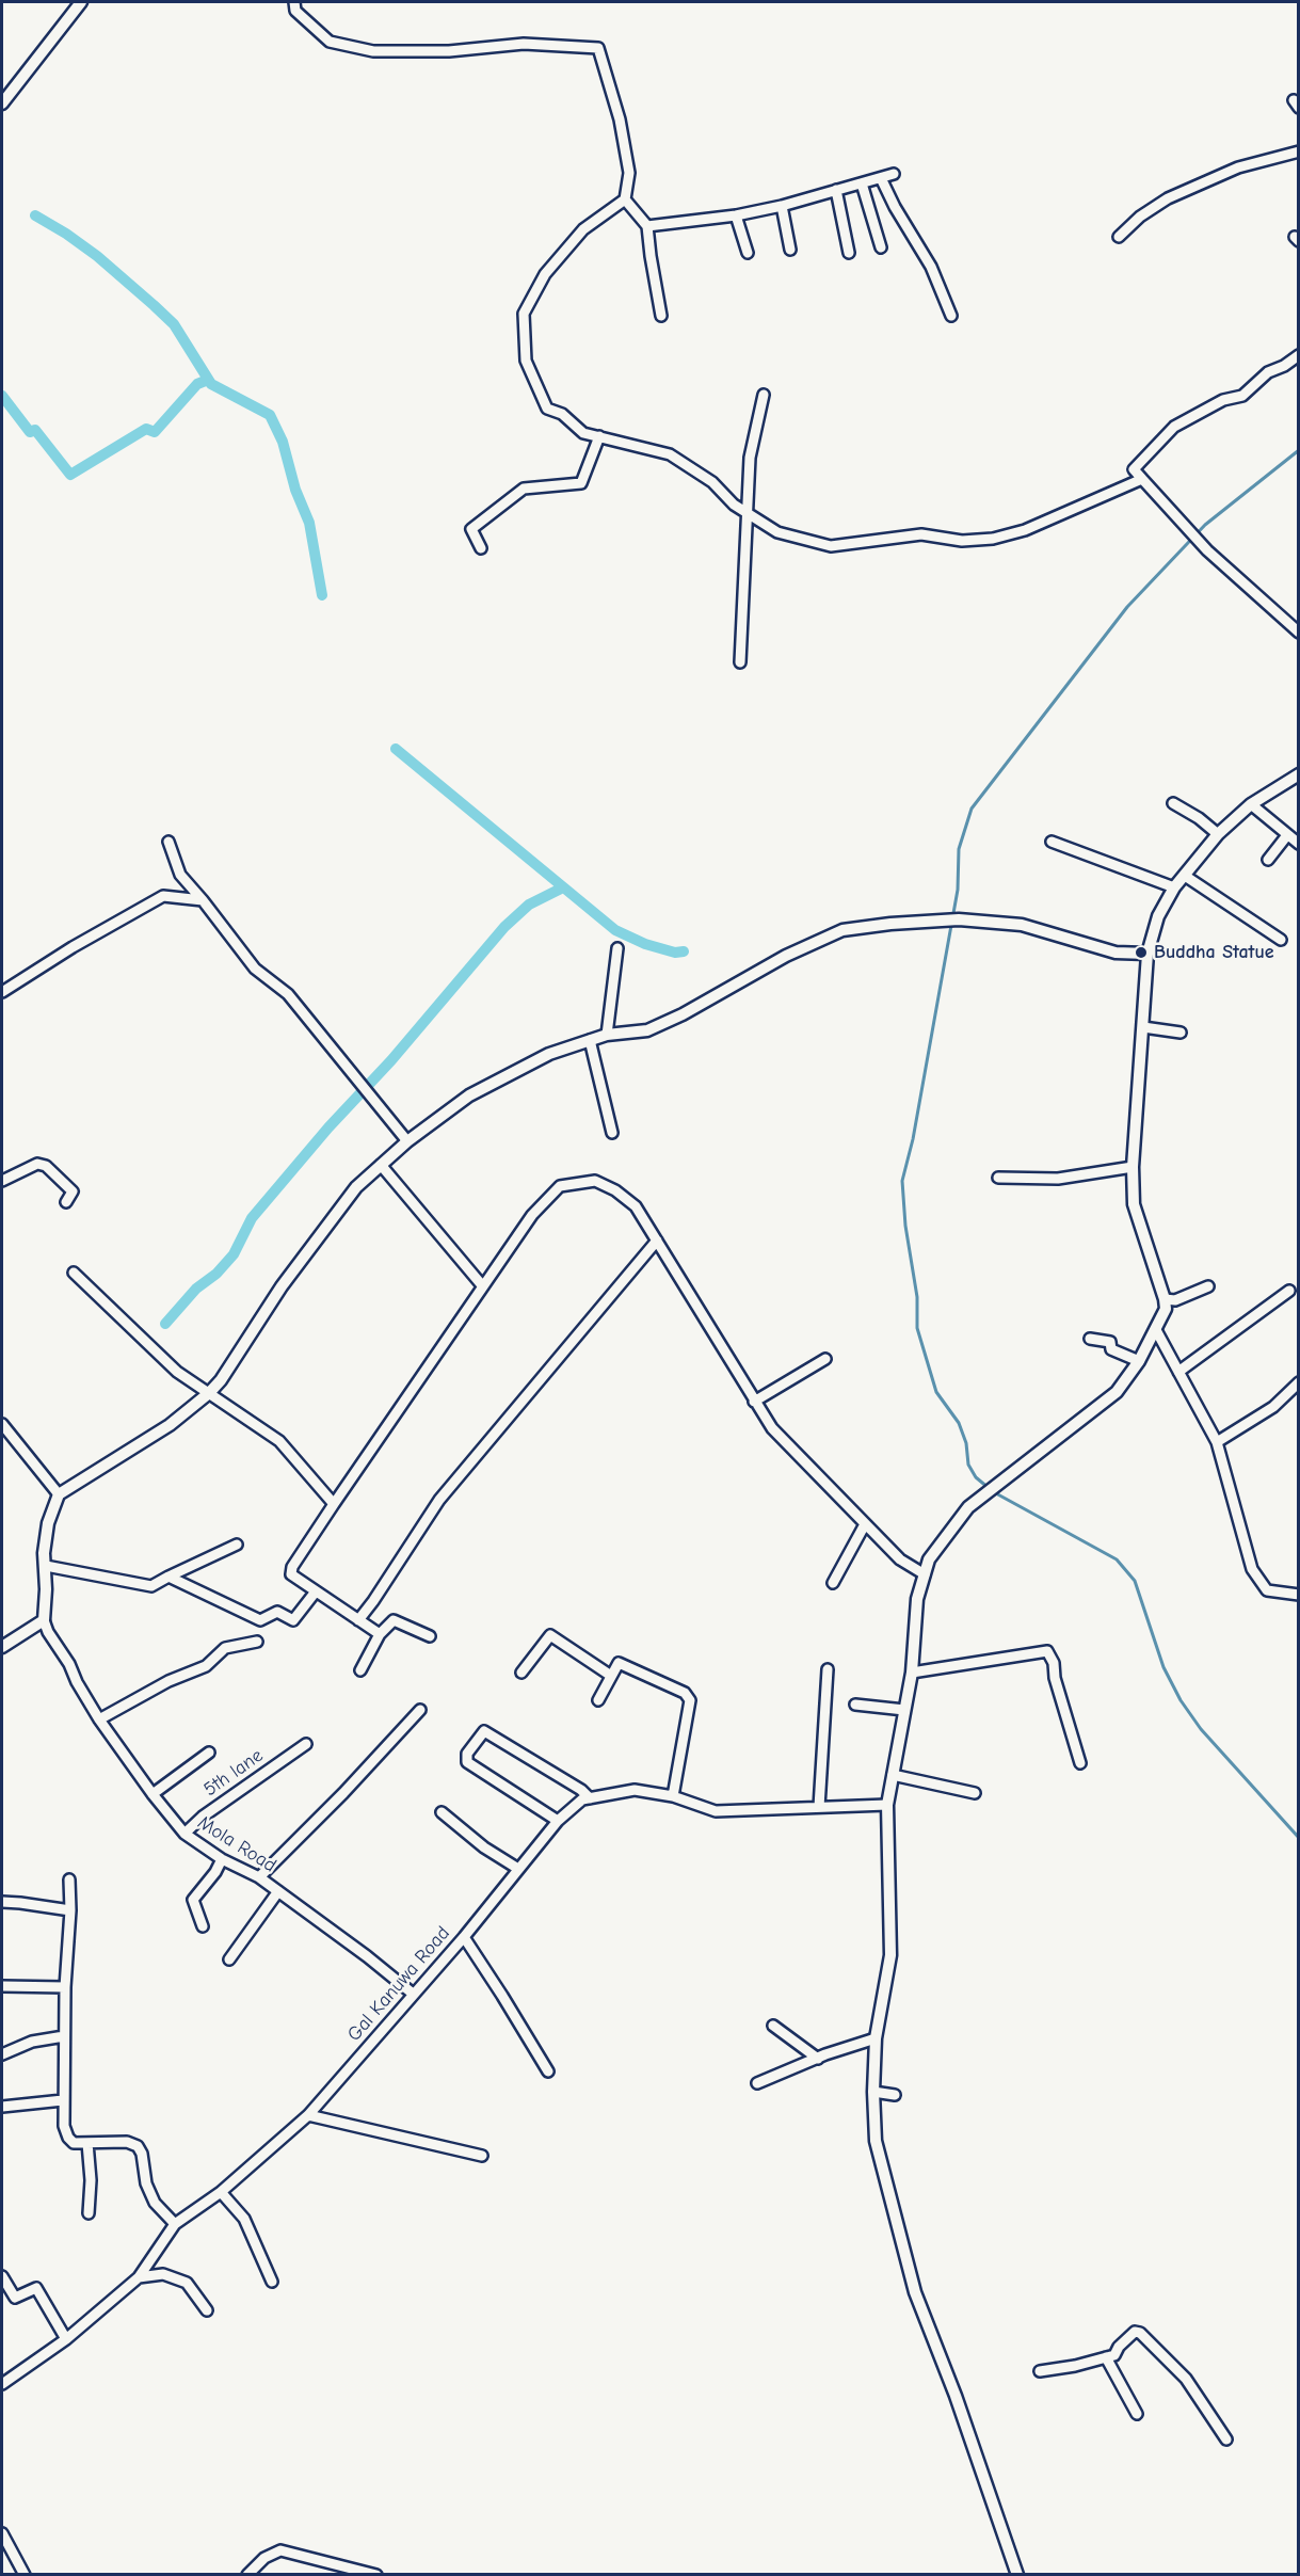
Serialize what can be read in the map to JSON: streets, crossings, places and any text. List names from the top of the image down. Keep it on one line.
{"streets":{"street":["5th lane","Mola Road","Gal Kanuwa Road"]},"crossings":[["5th lane","Mola Road"],["Mola Road","Gal Kanuwa Road"]],"places":["Buddha Statue"]}
